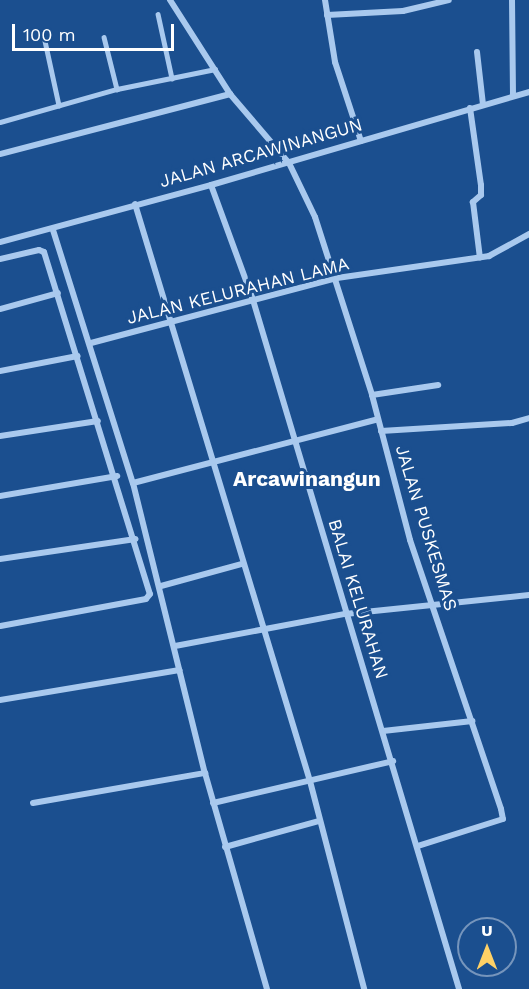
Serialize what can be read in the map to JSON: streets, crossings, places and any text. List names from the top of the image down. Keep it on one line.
{"streets":{"street":["JALAN ARCAWINANGUN","JALAN KELURAHAN LAMA","JALAN PUSKESMAS","BALAI KELURAHAN"]},"crossings":[["JALAN ARCAWINANGUN","JALAN PUSKESMAS"],["JALAN ARCAWINANGUN","BALAI KELURAHAN"],["JALAN KELURAHAN LAMA","JALAN PUSKESMAS"],["JALAN KELURAHAN LAMA","BALAI KELURAHAN"],["JALAN PUSKESMAS","BALAI KELURAHAN"]],"districts":["Arcawinangun"],"scale_bar":"100 m","north":"top"}
